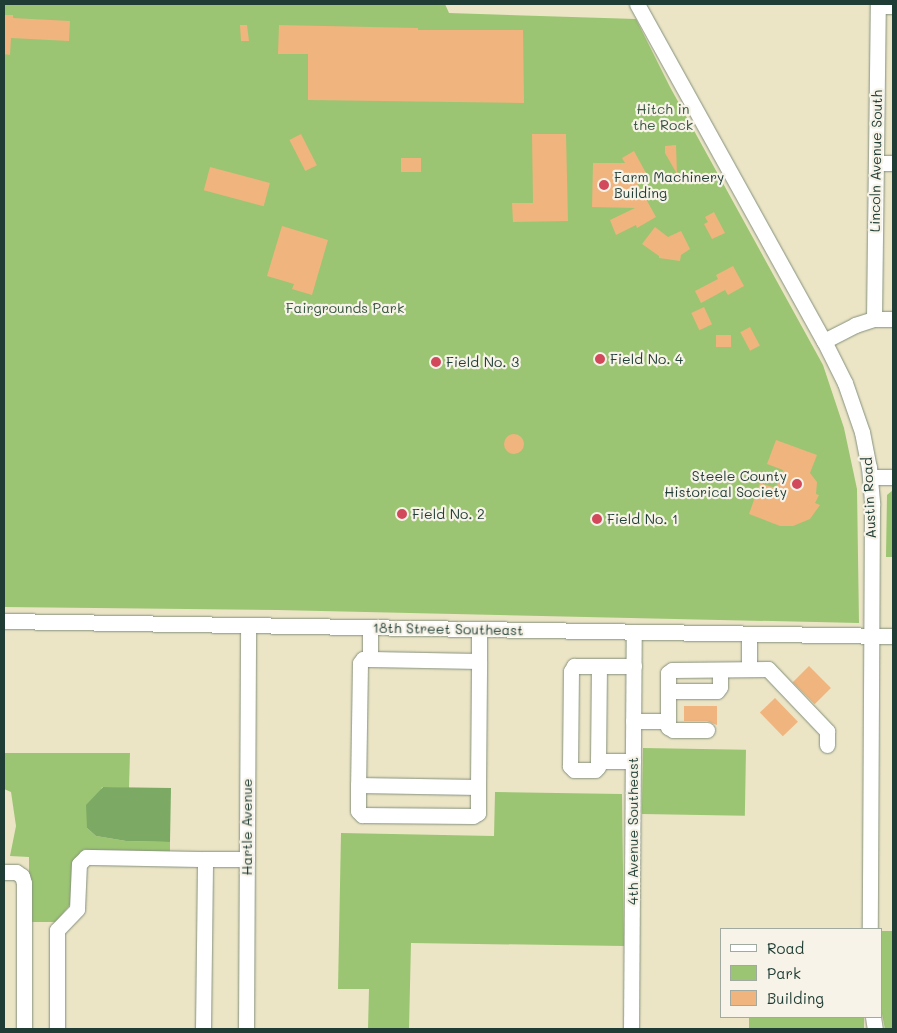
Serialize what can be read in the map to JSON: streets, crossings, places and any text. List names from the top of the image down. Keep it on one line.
{"streets":{"street":["Lincoln Avenue South","Austin Road","18th Street Southeast","Hartle Avenue","4th Avenue Southeast"]},"crossings":[["Austin Road","18th Street Southeast"],["18th Street Southeast","Hartle Avenue"],["18th Street Southeast","4th Avenue Southeast"]],"parks":["Hitch in the Rock","Fairgrounds Park"],"places":["Farm Machinery Building","Field No. 4","Field No. 3","Steele County Historical Society","Field No. 2","Field No. 1"],"legend":["Road","Park","Building"]}
